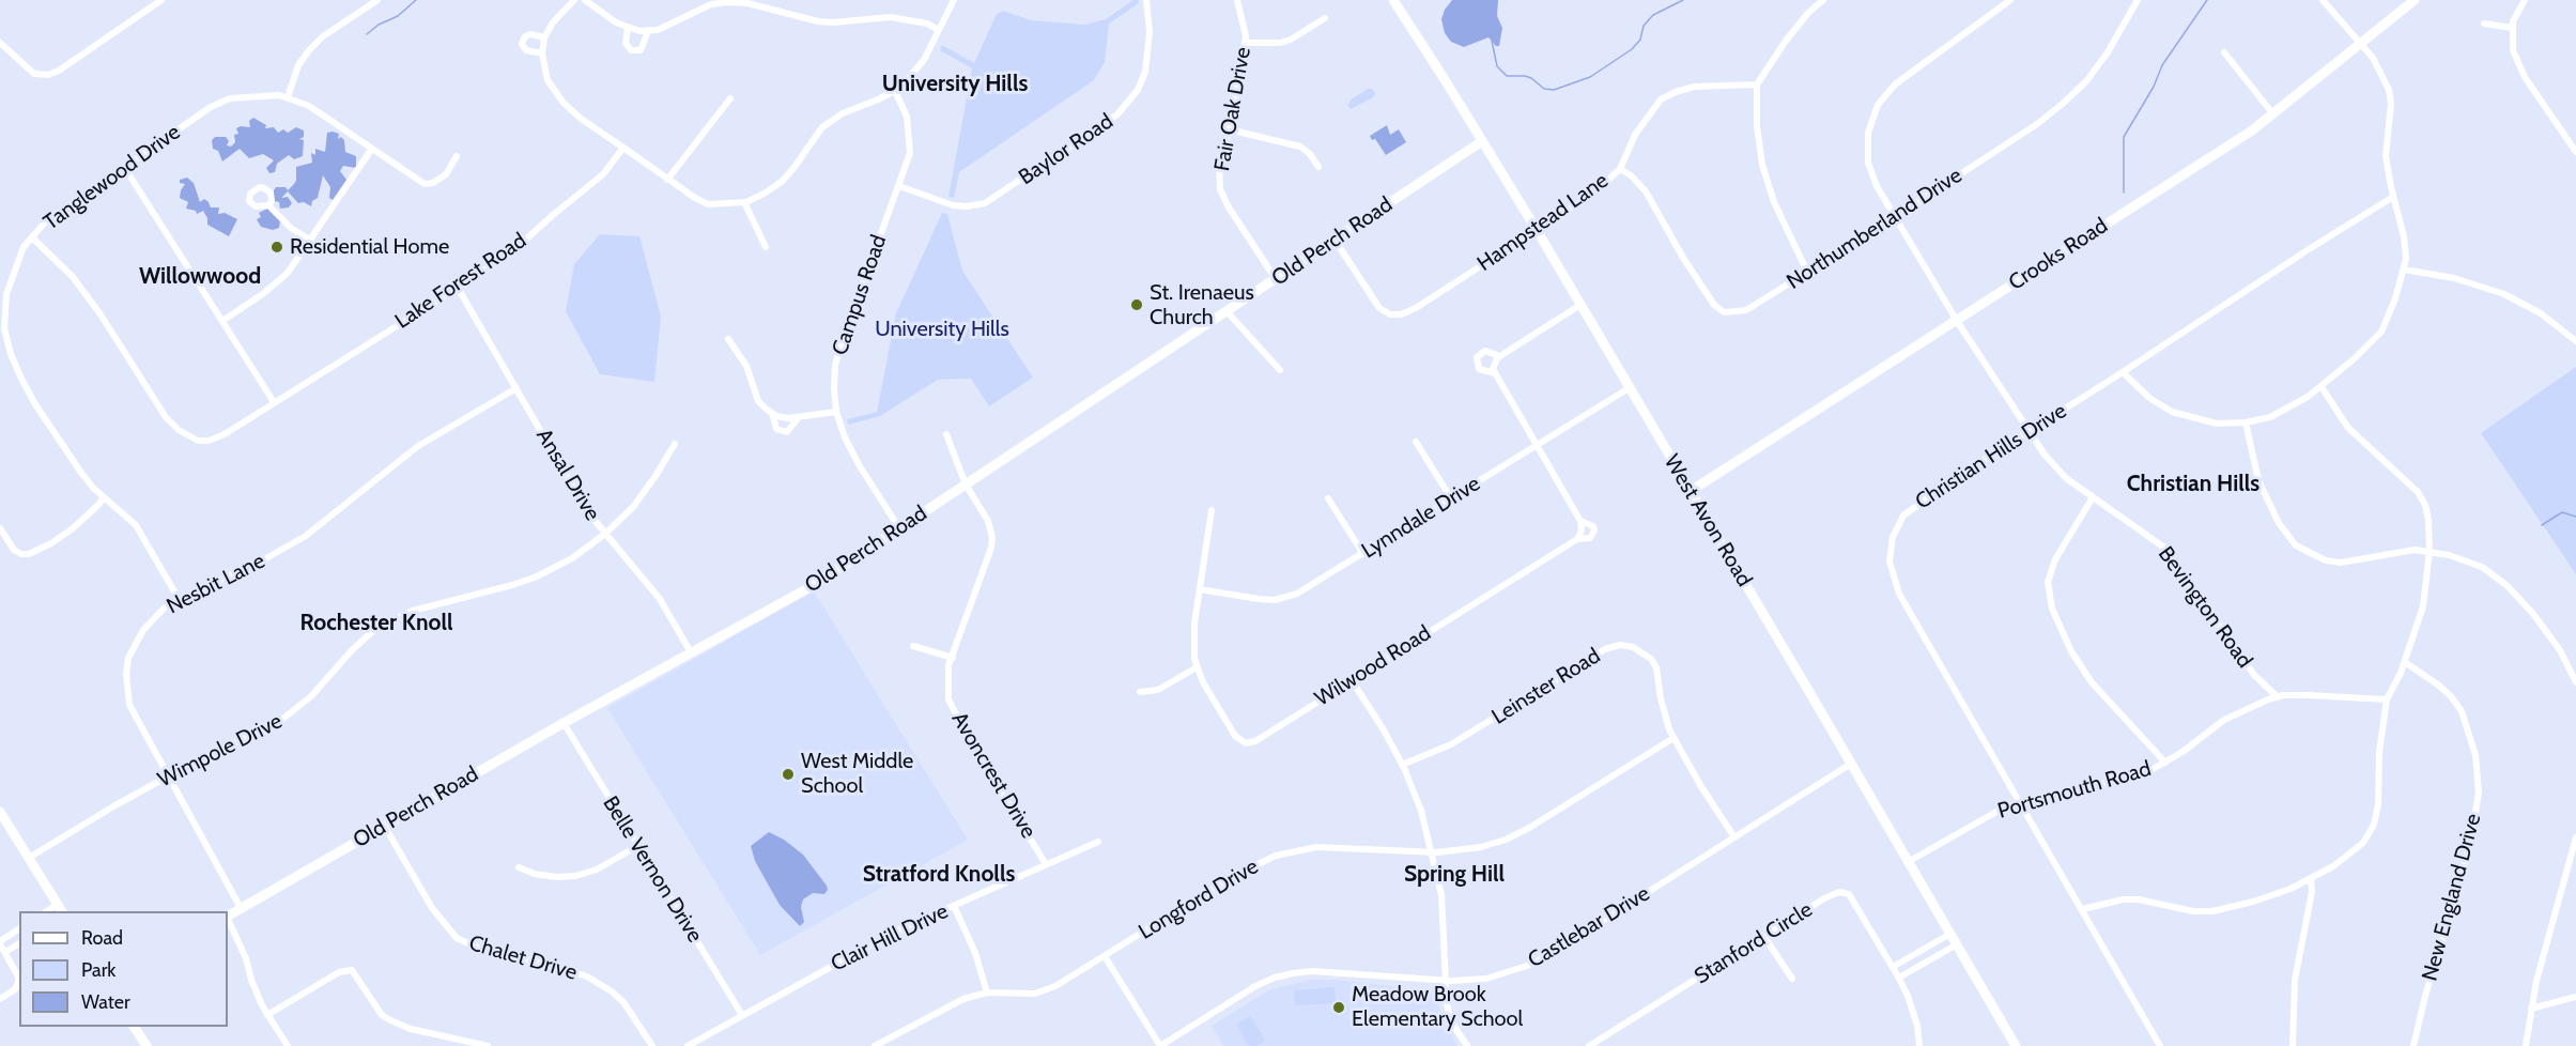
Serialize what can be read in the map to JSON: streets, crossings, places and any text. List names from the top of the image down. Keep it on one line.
{"streets":{"street":["Fair Oak Drive","Baylor Road","Tanglewood Drive","Hampstead Lane","Northumberland Drive","Old Perch Road","Crooks Road","Lake Forest Road","Campus Road","Christian Hills Drive","Ansal Drive","Lynndale Drive","West Avon Road","Nesbit Lane","Bevington Road","Wilwood Road","Leinster Road","Wimpole Drive","Avoncrest Drive","Portsmouth Road","Belle Vernon Drive","New England Drive","Longford Drive","Castlebar Drive","Clair Hill Drive","Stanford Circle","Chalet Drive"]},"crossings":[["Fair Oak Drive","Old Perch Road"],["Baylor Road","Campus Road"],["Tanglewood Drive","Lake Forest Road"],["Tanglewood Drive","Nesbit Lane"],["Hampstead Lane","Northumberland Drive"],["Hampstead Lane","Old Perch Road"],["Hampstead Lane","West Avon Road"],["Northumberland Drive","Bevington Road"],["Old Perch Road","Campus Road"],["Old Perch Road","Ansal Drive"],["Old Perch Road","West Avon Road"],["Old Perch Road","Nesbit Lane"],["Old Perch Road","Avoncrest Drive"],["Old Perch Road","Belle Vernon Drive"],["Old Perch Road","Chalet Drive"],["Crooks Road","West Avon Road"],["Crooks Road","Bevington Road"],["Lake Forest Road","Ansal Drive"],["Christian Hills Drive","Bevington Road"],["Christian Hills Drive","Portsmouth Road"],["Ansal Drive","Nesbit Lane"],["Ansal Drive","Wimpole Drive"],["Lynndale Drive","West Avon Road"],["Lynndale Drive","Wilwood Road"],["West Avon Road","Wilwood Road"],["West Avon Road","Portsmouth Road"],["West Avon Road","Castlebar Drive"],["Nesbit Lane","Wimpole Drive"],["Bevington Road","Portsmouth Road"],["Leinster Road","Longford Drive"],["Leinster Road","Castlebar Drive"],["Avoncrest Drive","Clair Hill Drive"],["Belle Vernon Drive","Clair Hill Drive"]],"districts":["University Hills","Willowwood","Christian Hills","Rochester Knoll","Stratford Knolls","Spring Hill"],"parks":["University Hills"],"places":["Residential Home","St. Irenaeus Church","West Middle School","Meadow Brook Elementary School"],"legend":["Road","Park","Water"]}
